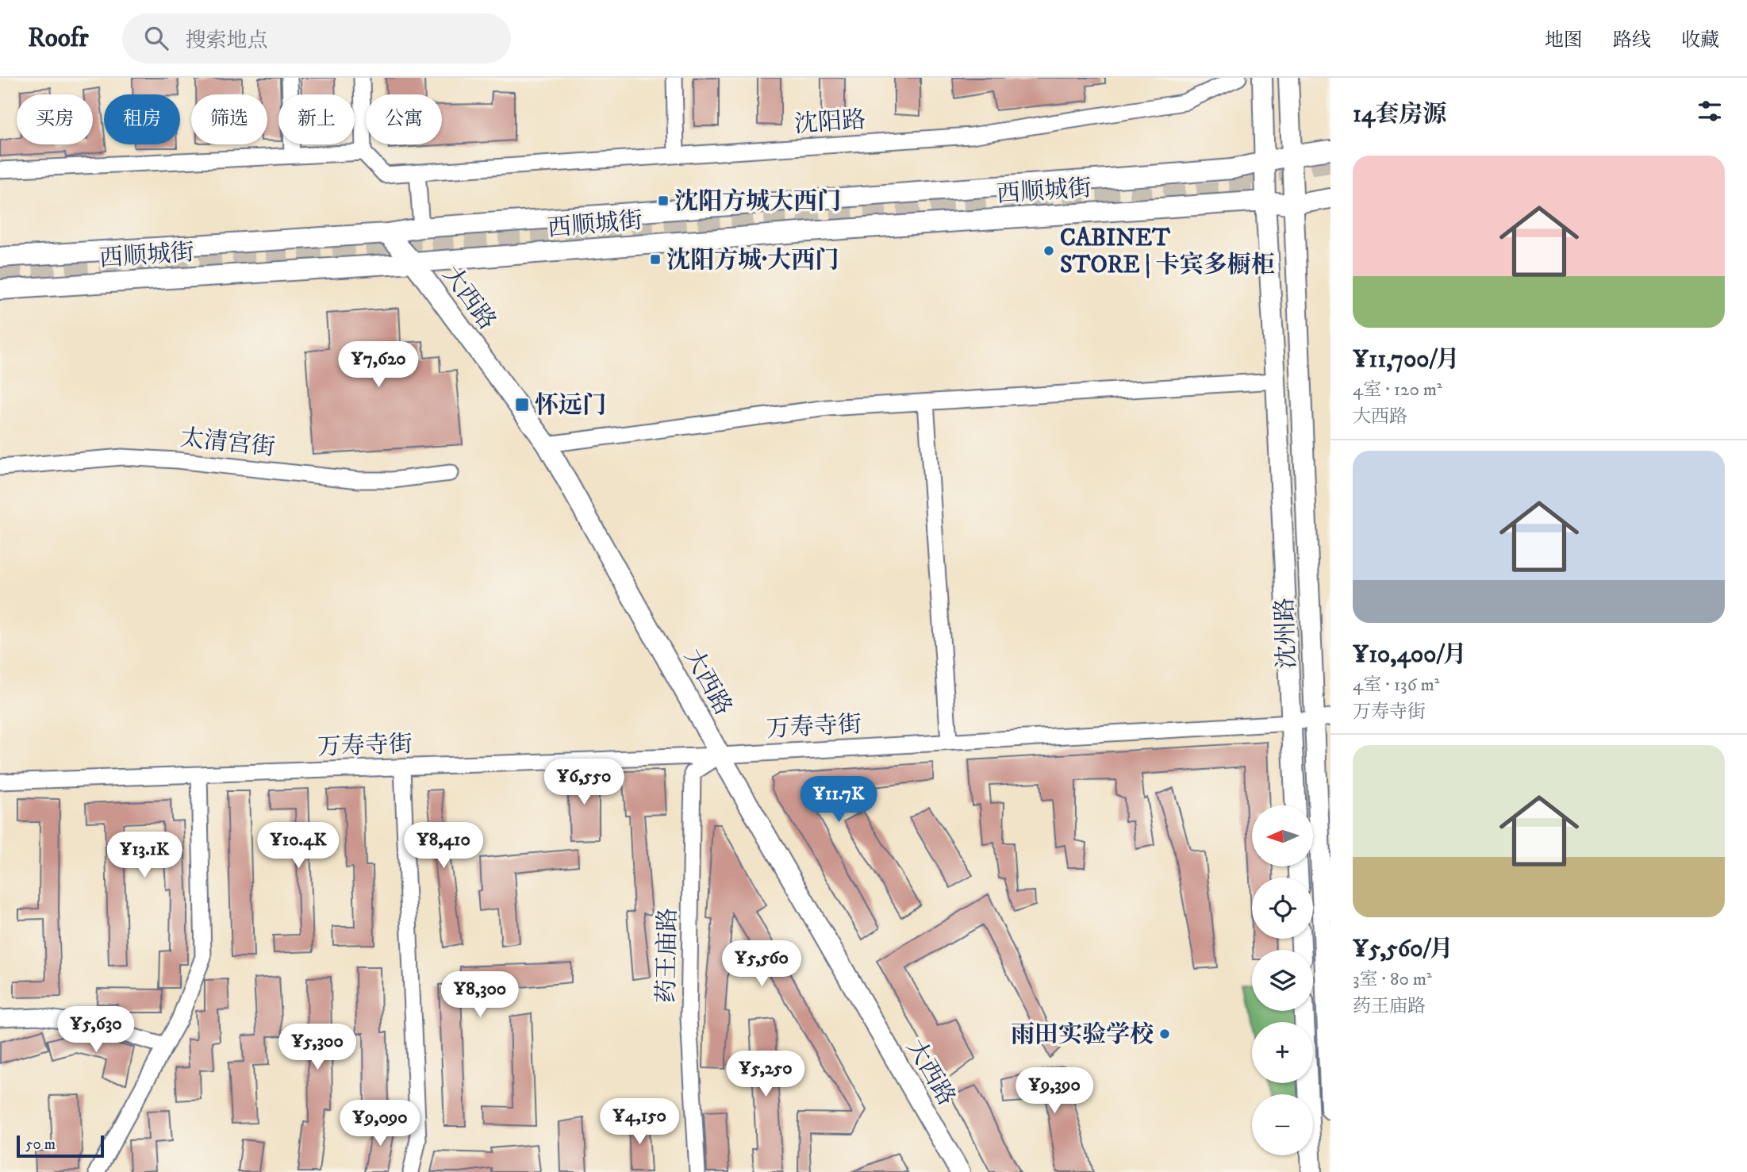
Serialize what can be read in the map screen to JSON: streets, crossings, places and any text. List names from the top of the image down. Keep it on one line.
{"streets":{"main road":["西顺城街","大西路","沈州路"],"street":["沈阳路","太清宫街","万寿寺街","药王庙路"]},"crossings":[["西顺城街","大西路"],["西顺城街","沈州路"],["大西路","万寿寺街"],["大西路","药王庙路"],["沈州路","万寿寺街"],["万寿寺街","药王庙路"]],"places":{"transit":["沈阳方城大西门","沈阳方城·大西门","怀远门"],"other":["CABINET STORE | 卡宾多橱柜","雨田实验学校"]},"scale_bar":"50 m","north":"left","page":{"header":"Roofr","search":"搜索地点","nav":["地图","路线","收藏"],"heading":"14套房源","chip":["买房","租房","筛选","新上","公寓"],"list":[{"name":"¥11,700/月","note":"4室 · 120 m² · 大西路"},{"name":"¥10,400/月","note":"4室 · 136 m² · 万寿寺街"},{"name":"¥5,560/月","note":"3室 · 80 m² · 药王庙路"}],"price":["¥7,620","¥6,550","¥11.7K","¥10.4K","¥8,410","¥13.1K","¥5,560","¥8,300","¥5,630","¥5,300","¥5,250","¥9,390","¥4,150","¥9,090"],"map_buttons":["+","−"],"scale":"50 m"}}
